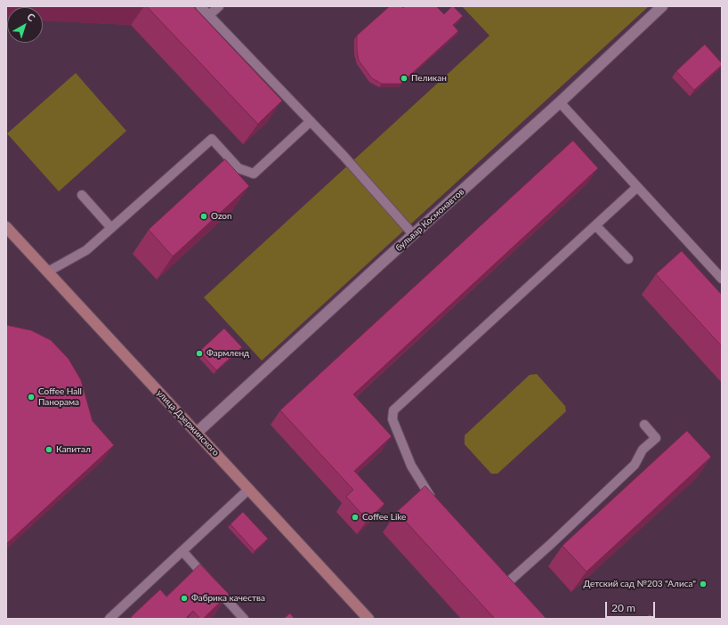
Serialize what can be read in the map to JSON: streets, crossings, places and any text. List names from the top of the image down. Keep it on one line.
{"streets":{"main road":["улица Дзержинского"],"street":["бульвар Космонавтов"]},"crossings":[["бульвар Космонавтов","улица Дзержинского"]],"places":["Пеликан","Ozon","Фармленд","Coffee Hall Панорама","Капитал","Coffee Like","Детский сад №203 \"Алиса\"","Фабрика качества"],"scale_bar":"20 m","north":"top right"}
